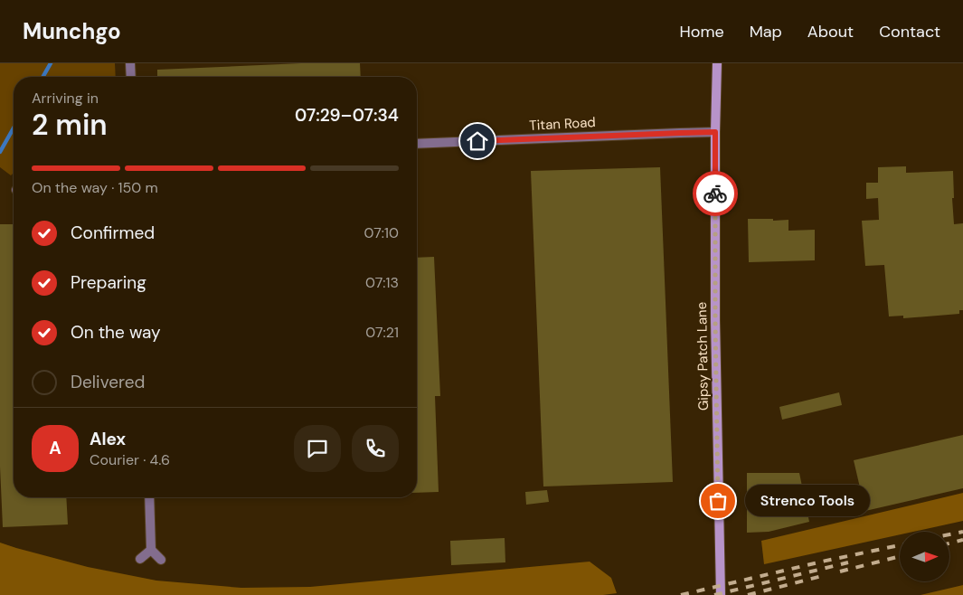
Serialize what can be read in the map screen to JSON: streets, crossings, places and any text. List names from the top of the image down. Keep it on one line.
{"streets":{"main road":["Gipsy Patch Lane"],"street":["Titan Road"]},"crossings":[["Titan Road","Gipsy Patch Lane"]],"places":["Strenco Tools"],"north":"right","page":{"header":"Munchgo","nav":["Home","Map","About","Contact"],"heading":["2 min","Arriving in","07:29–07:34"],"panel":["Alex","Courier · 4.6"],"bar":"On the way · 150 m","list":[["Confirmed","07:10"],["Preparing","07:13"],["On the way","07:21"],"Delivered"],"round":"A","bubble":"Strenco Tools"}}
